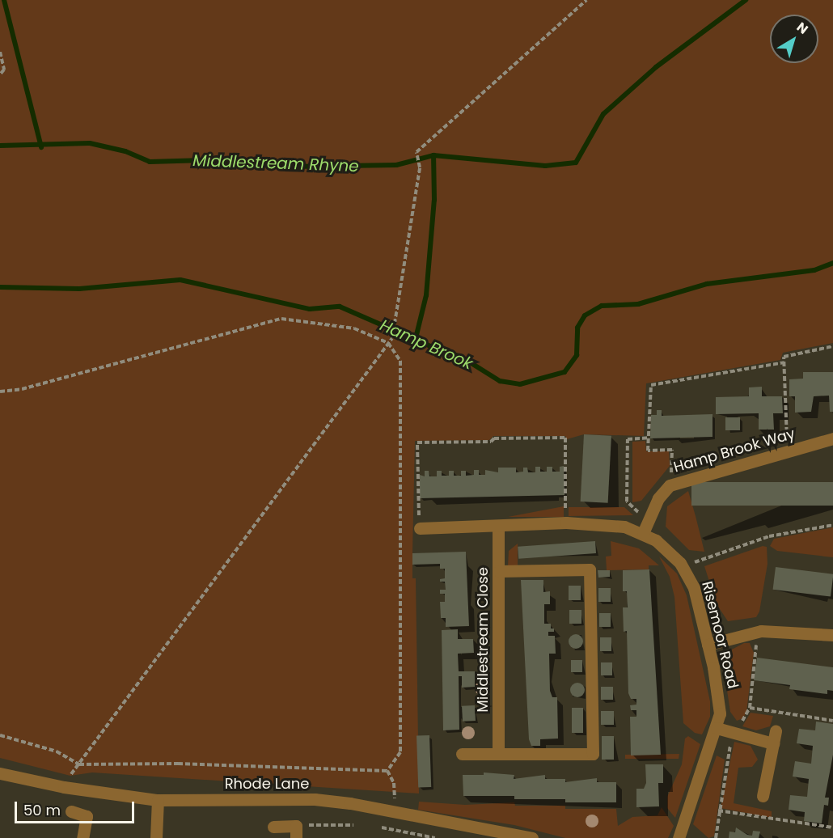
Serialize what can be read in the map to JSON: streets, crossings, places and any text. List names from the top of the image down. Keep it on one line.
{"streets":{"street":["Hamp Brook Way","Risemoor Road","Middlestream Close","Rhode Lane"]},"crossings":[["Hamp Brook Way","Risemoor Road"],["Risemoor Road","Middlestream Close"]],"water":["Middlestream Rhyne","Hamp Brook"],"scale_bar":"50 m","north":"top right"}
